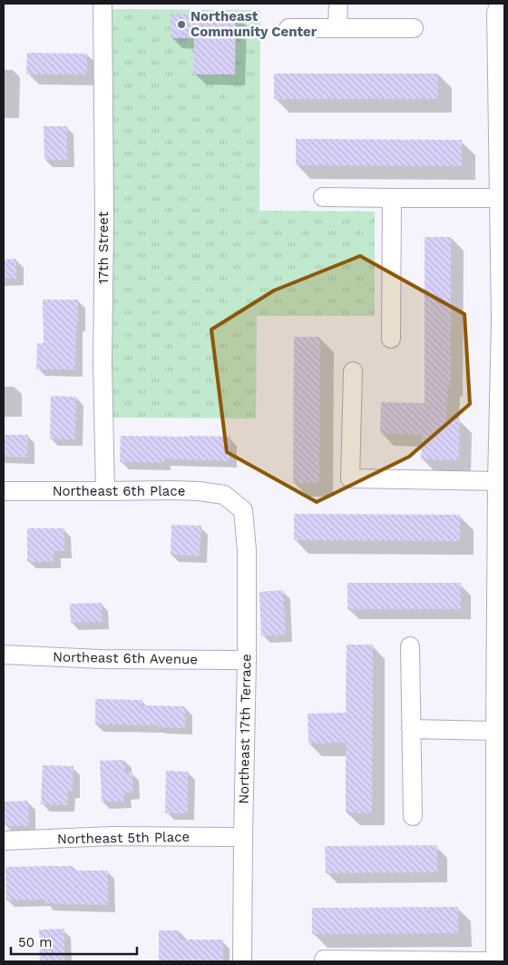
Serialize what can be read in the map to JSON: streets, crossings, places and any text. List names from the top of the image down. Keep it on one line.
{"streets":{"street":["17th Street","Northeast 6th Place","Northeast 6th Avenue","Northeast 17th Terrace","Northeast 5th Place"]},"crossings":[["17th Street","Northeast 6th Place"],["Northeast 6th Place","Northeast 17th Terrace"],["Northeast 6th Avenue","Northeast 17th Terrace"],["Northeast 17th Terrace","Northeast 5th Place"]],"places":["Northeast Community Center"],"scale_bar":"50 m"}
